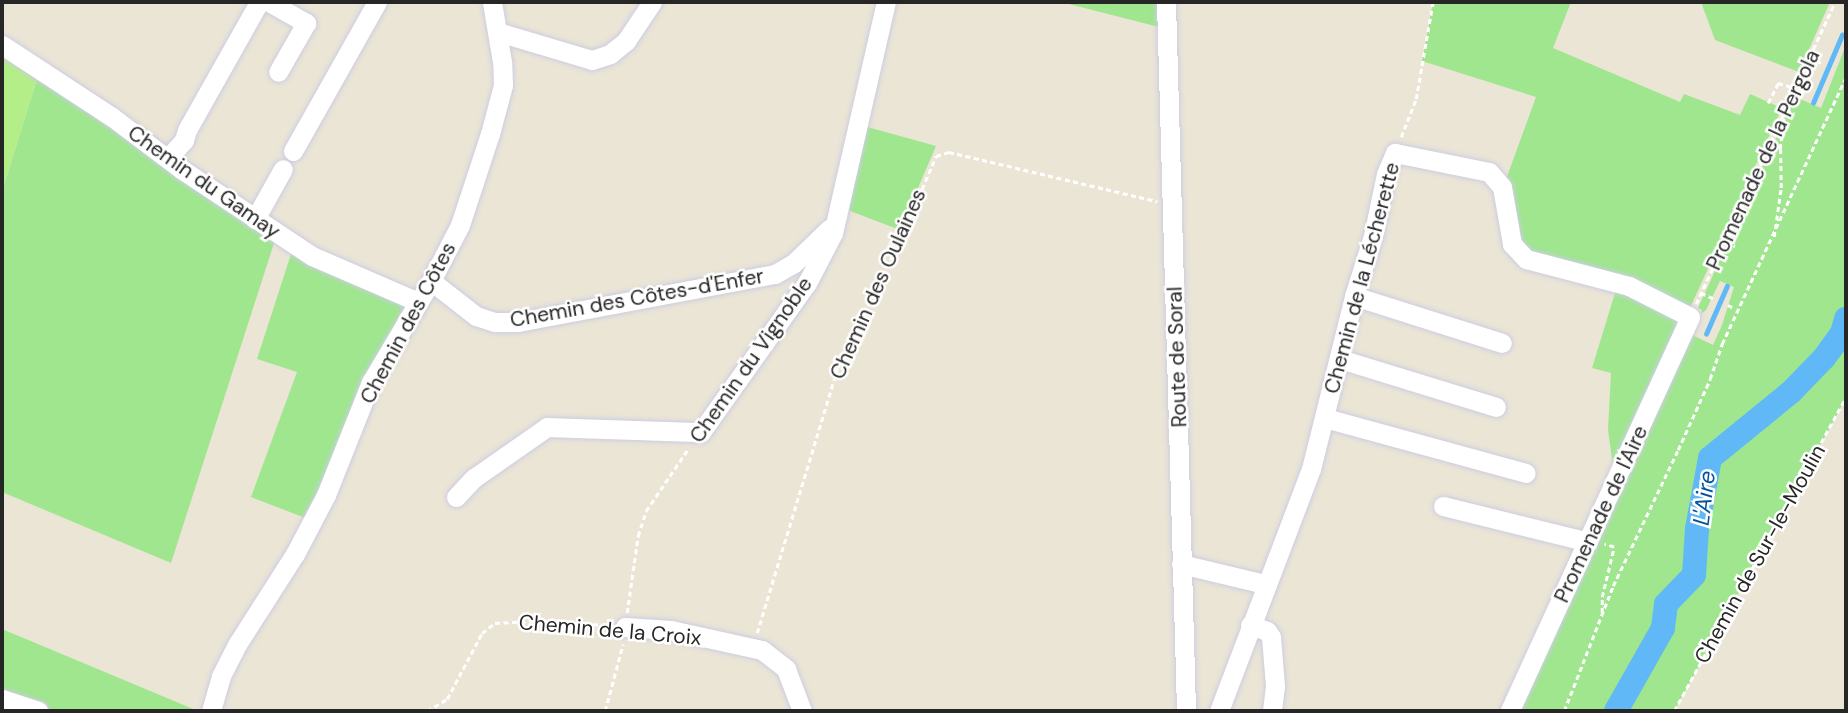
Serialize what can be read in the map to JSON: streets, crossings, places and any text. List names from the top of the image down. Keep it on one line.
{"streets":{"street":["Chemin du Gamay","Chemin de la Lécherette","Chemin des Côtes-d'Enfer","Chemin des Côtes","Route de Soral","Chemin du Vignoble","Promenade de l'Aire","Chemin de la Croix"],"path":["Promenade de la Pergola","Chemin des Oulaines","Chemin de Sur-le-Moulin"]},"crossings":[["Promenade de la Pergola","Chemin de la Lécherette"],["Promenade de la Pergola","Promenade de l'Aire"],["Chemin du Gamay","Chemin des Côtes"],["Chemin de la Lécherette","Promenade de l'Aire"],["Chemin des Oulaines","Route de Soral"],["Chemin des Oulaines","Chemin de la Croix"],["Chemin des Côtes-d'Enfer","Chemin des Côtes"],["Chemin des Côtes-d'Enfer","Chemin du Vignoble"],["Chemin du Vignoble","Chemin de la Croix"]],"water":["L'Aire"]}
